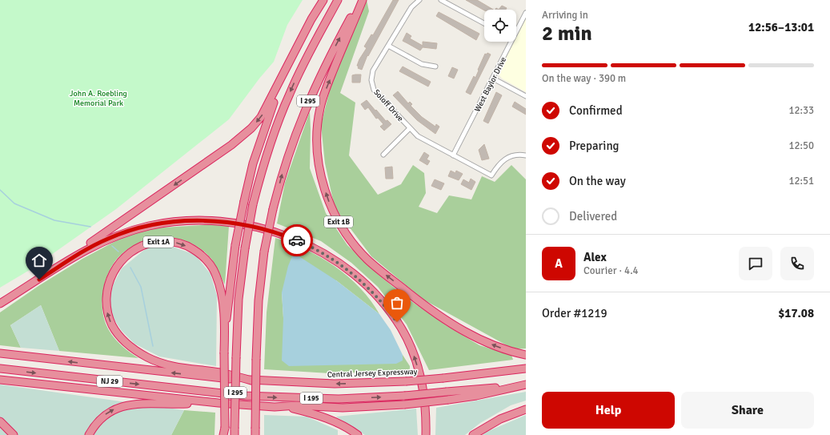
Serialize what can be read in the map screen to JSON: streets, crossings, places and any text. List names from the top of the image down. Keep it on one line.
{"streets":{"highway":["I 295","Exit 1B","Exit 1A","Central Jersey Expressway","NJ 29","I 195"],"street":["West Baylor Drive","Soloff Drive"]},"crossings":[["West Baylor Drive","Soloff Drive"],["Exit 1A","Central Jersey Expressway"],["Exit 1A","NJ 29"],["NJ 29","I 195"]],"parks":["John A. Roebling Memorial Park"],"page":{"heading":["2 min","Arriving in","12:56–13:01"],"panel":["Alex","Courier · 4.4","Order #1219","$17.08"],"bar":"On the way · 390 m","list":[["Confirmed","12:33"],["Preparing","12:50"],["On the way","12:51"],"Delivered"],"round":"A","buttons":["Help","Share"]}}
